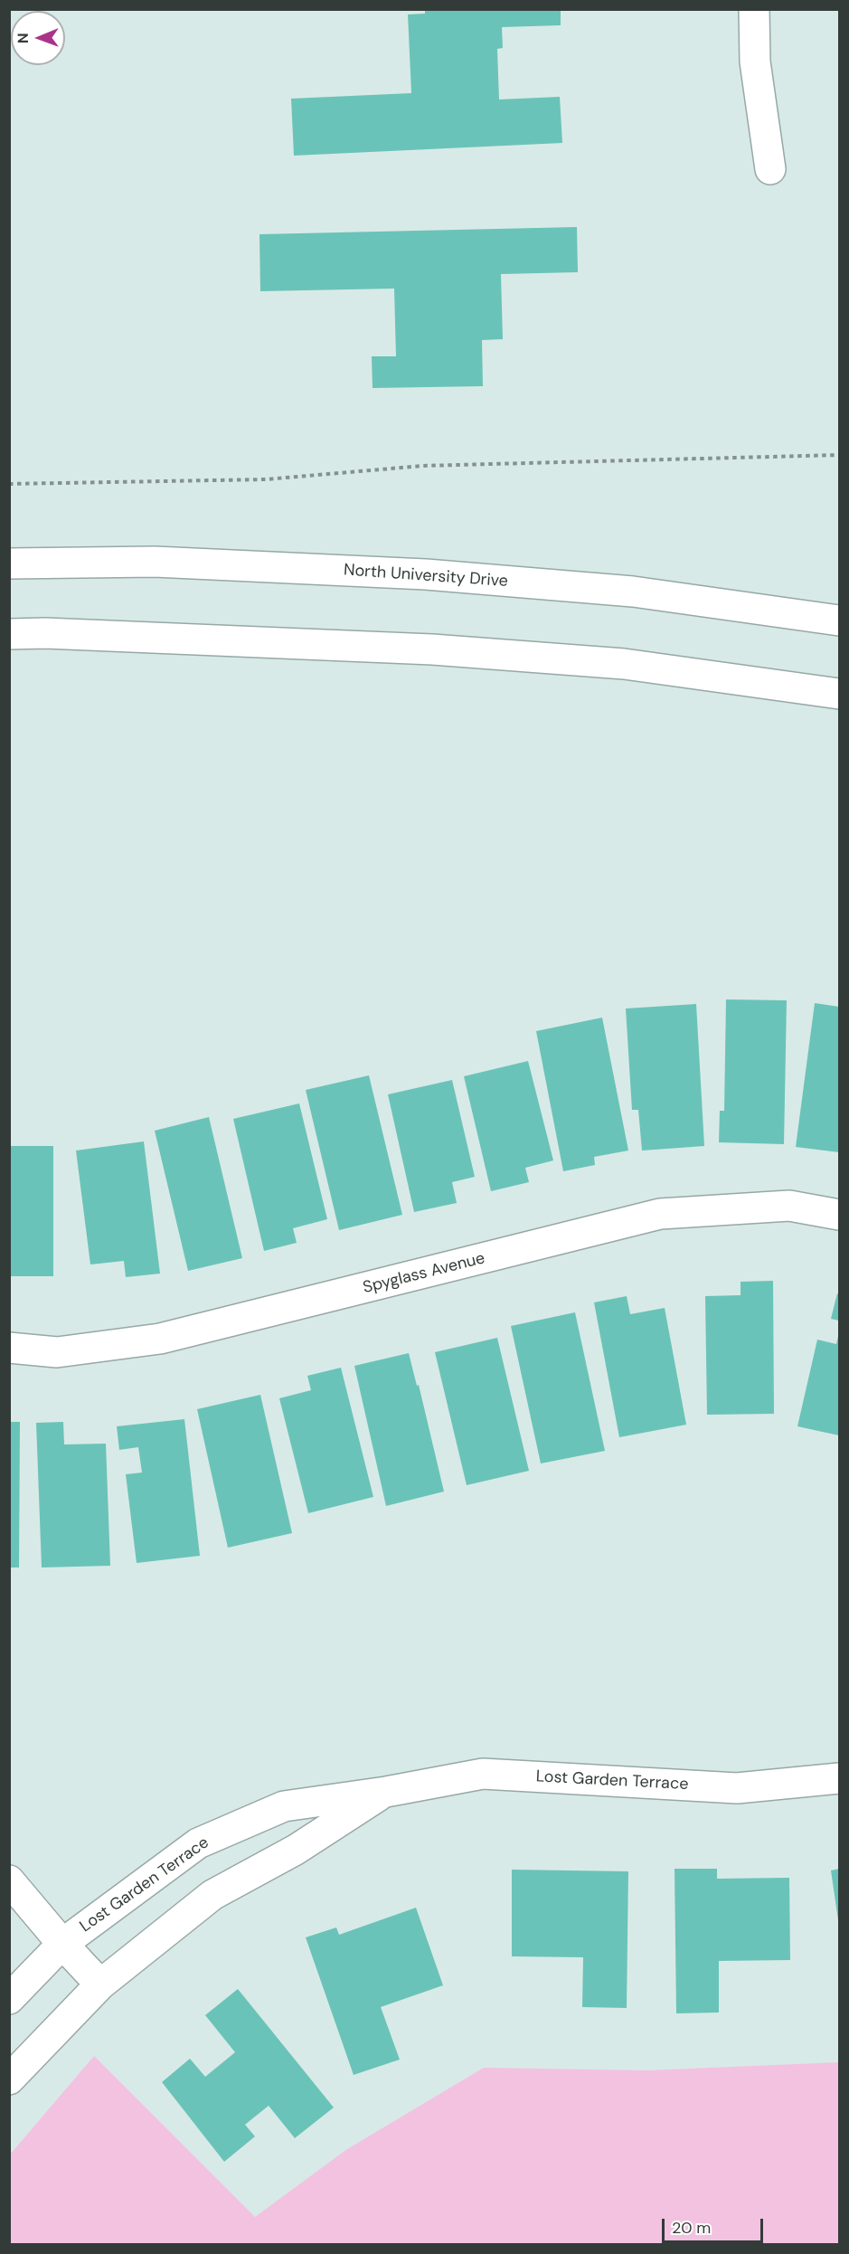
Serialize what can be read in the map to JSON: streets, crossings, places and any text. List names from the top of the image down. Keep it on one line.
{"streets":{"street":["North University Drive","Spyglass Avenue","Lost Garden Terrace"]},"scale_bar":"20 m","north":"left"}
